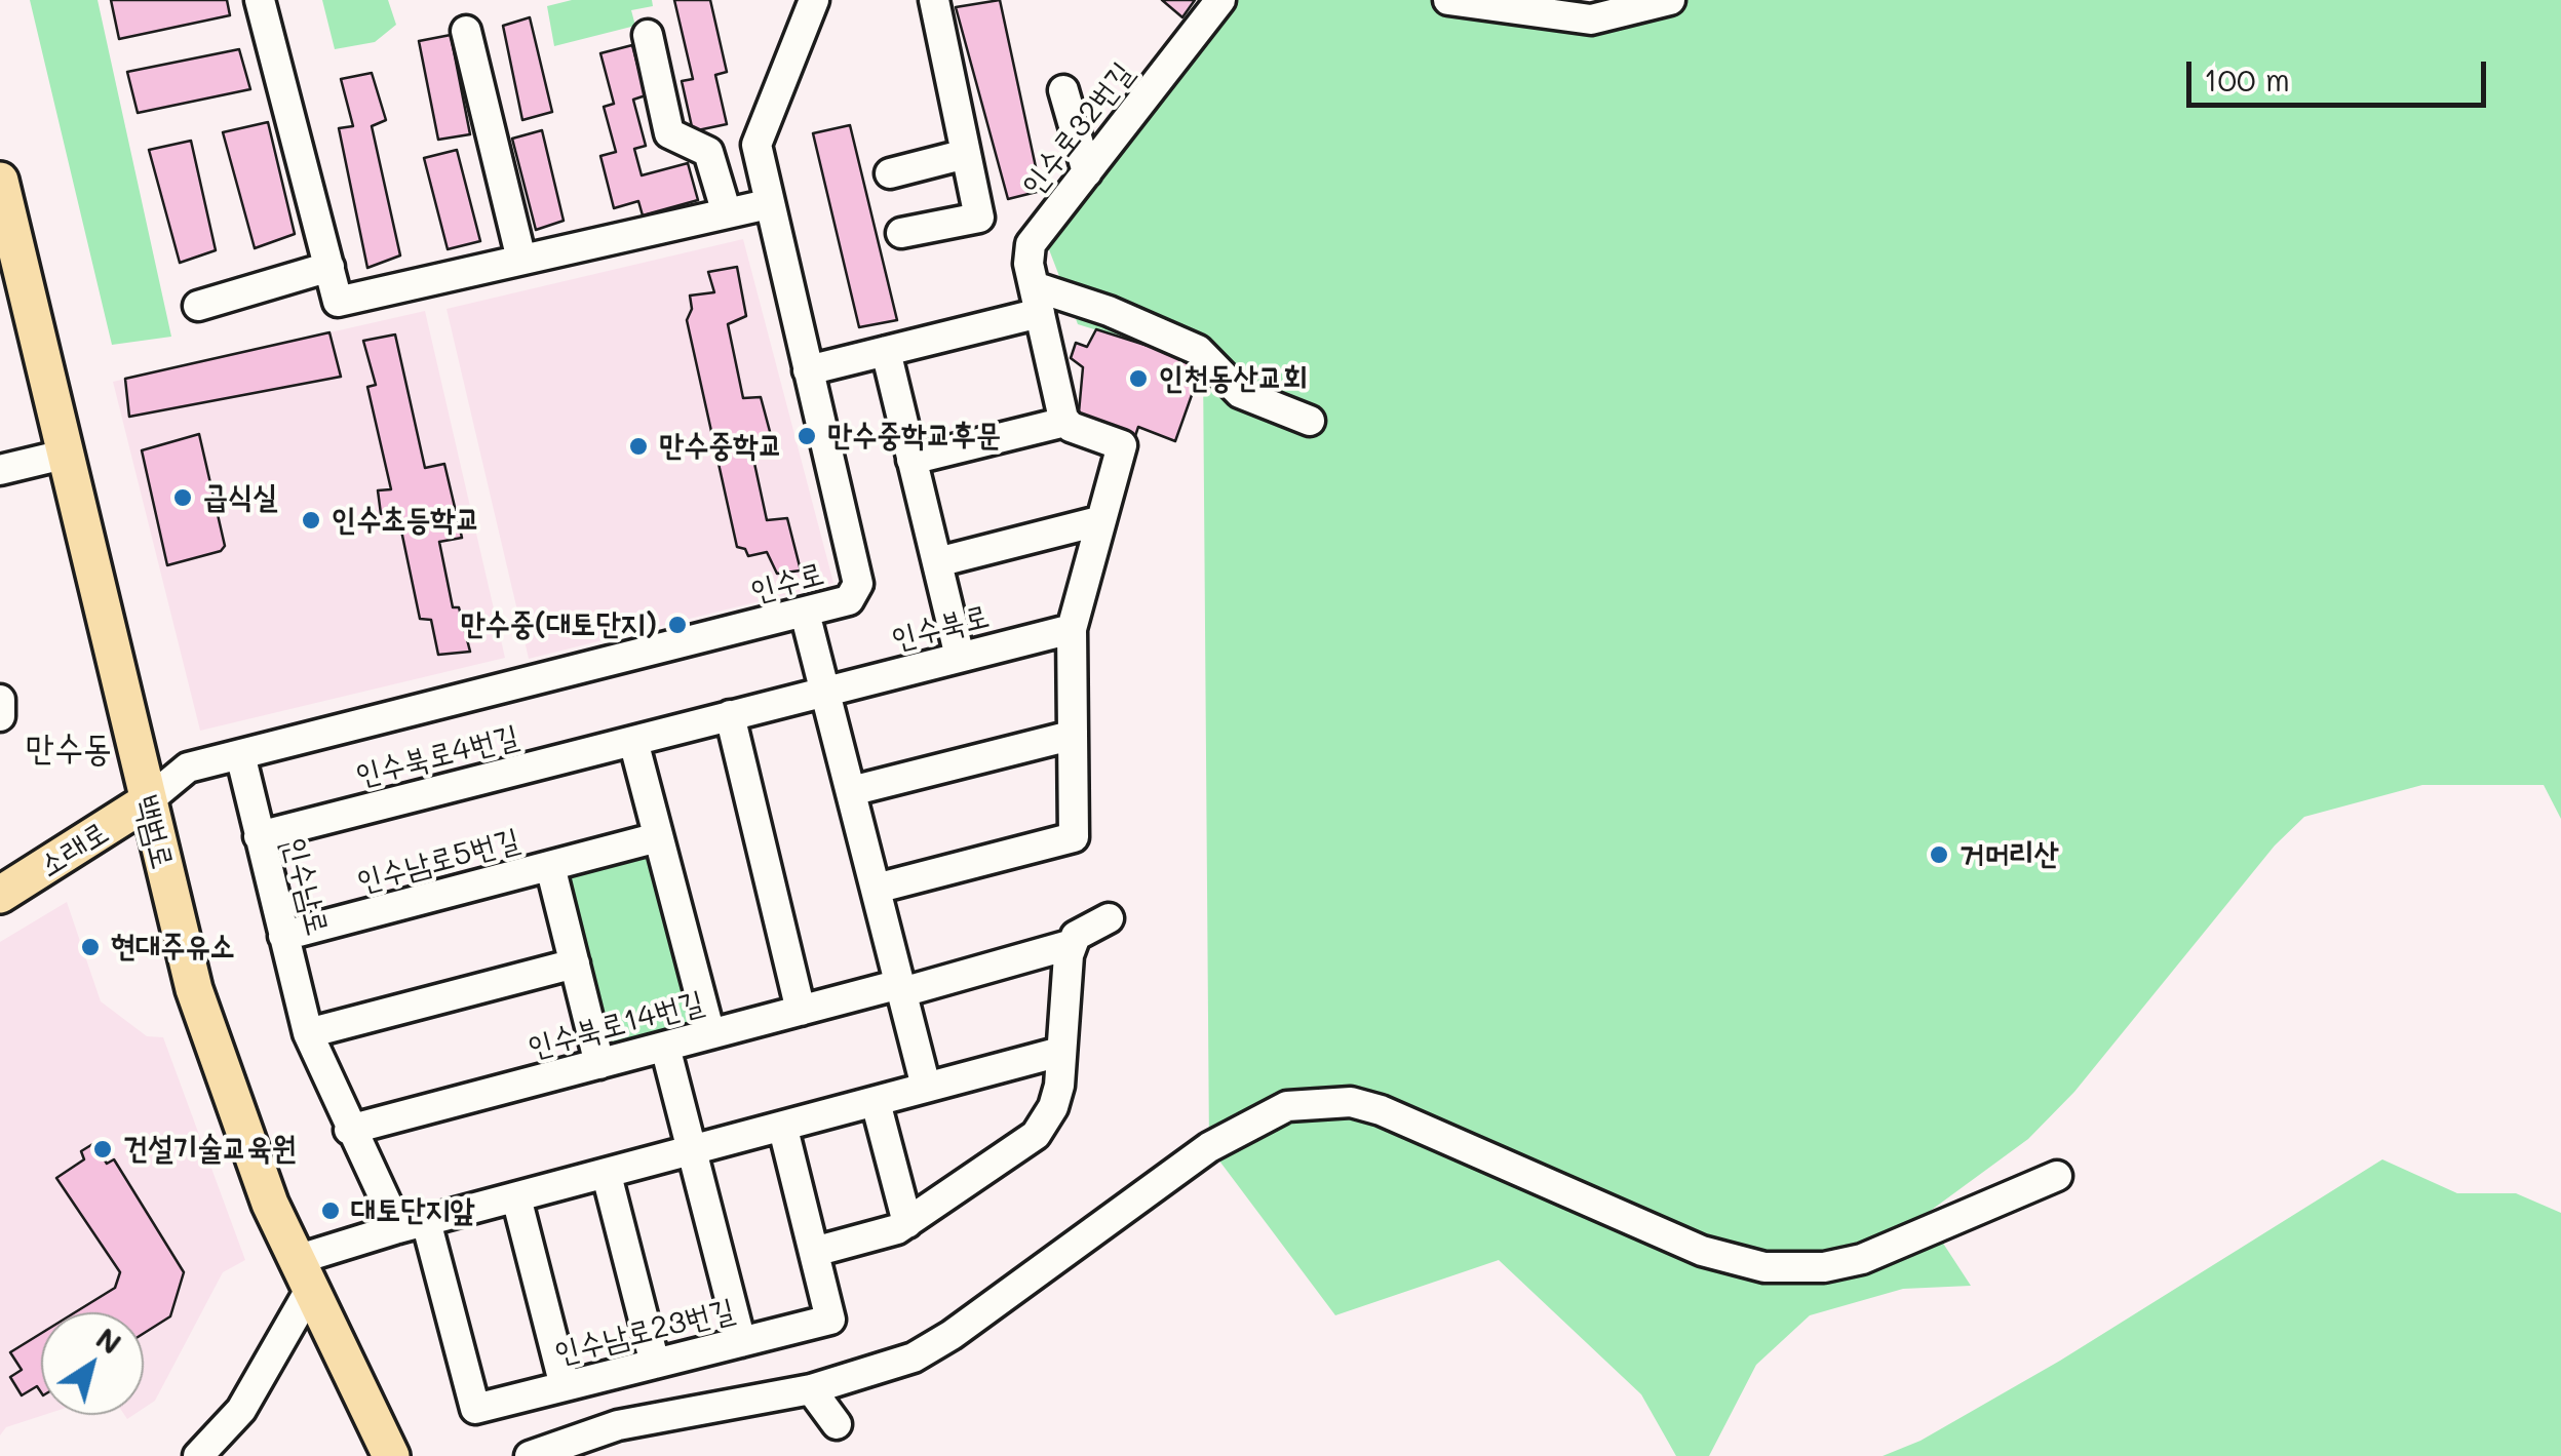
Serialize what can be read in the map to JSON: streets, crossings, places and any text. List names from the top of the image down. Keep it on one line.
{"streets":{"main road":["백범로","소래로"],"street":["인수로32번길","인수로","인수북로","인수북로4번길","인수남로5번길","인수남로","인수북로14번길","인수남로23번길"]},"crossings":[["인수로","백범로"],["인수로","소래로"],["인수로","인수남로"],["인수북로","인수북로4번길"],["인수북로4번길","인수남로"],["백범로","소래로"],["인수남로5번길","인수남로"],["인수남로5번길","인수북로14번길"],["인수남로","인수북로14번길"],["인수남로","인수남로23번길"]],"districts":["만수동"],"places":["인천동산교회","만수중학교후문","만수중학교","급식실","인수초등학교","만수중(대토단지)","거머리산","현대주유소","건설기술교육원","대토단지앞"],"scale_bar":"100 m","north":"top right"}
